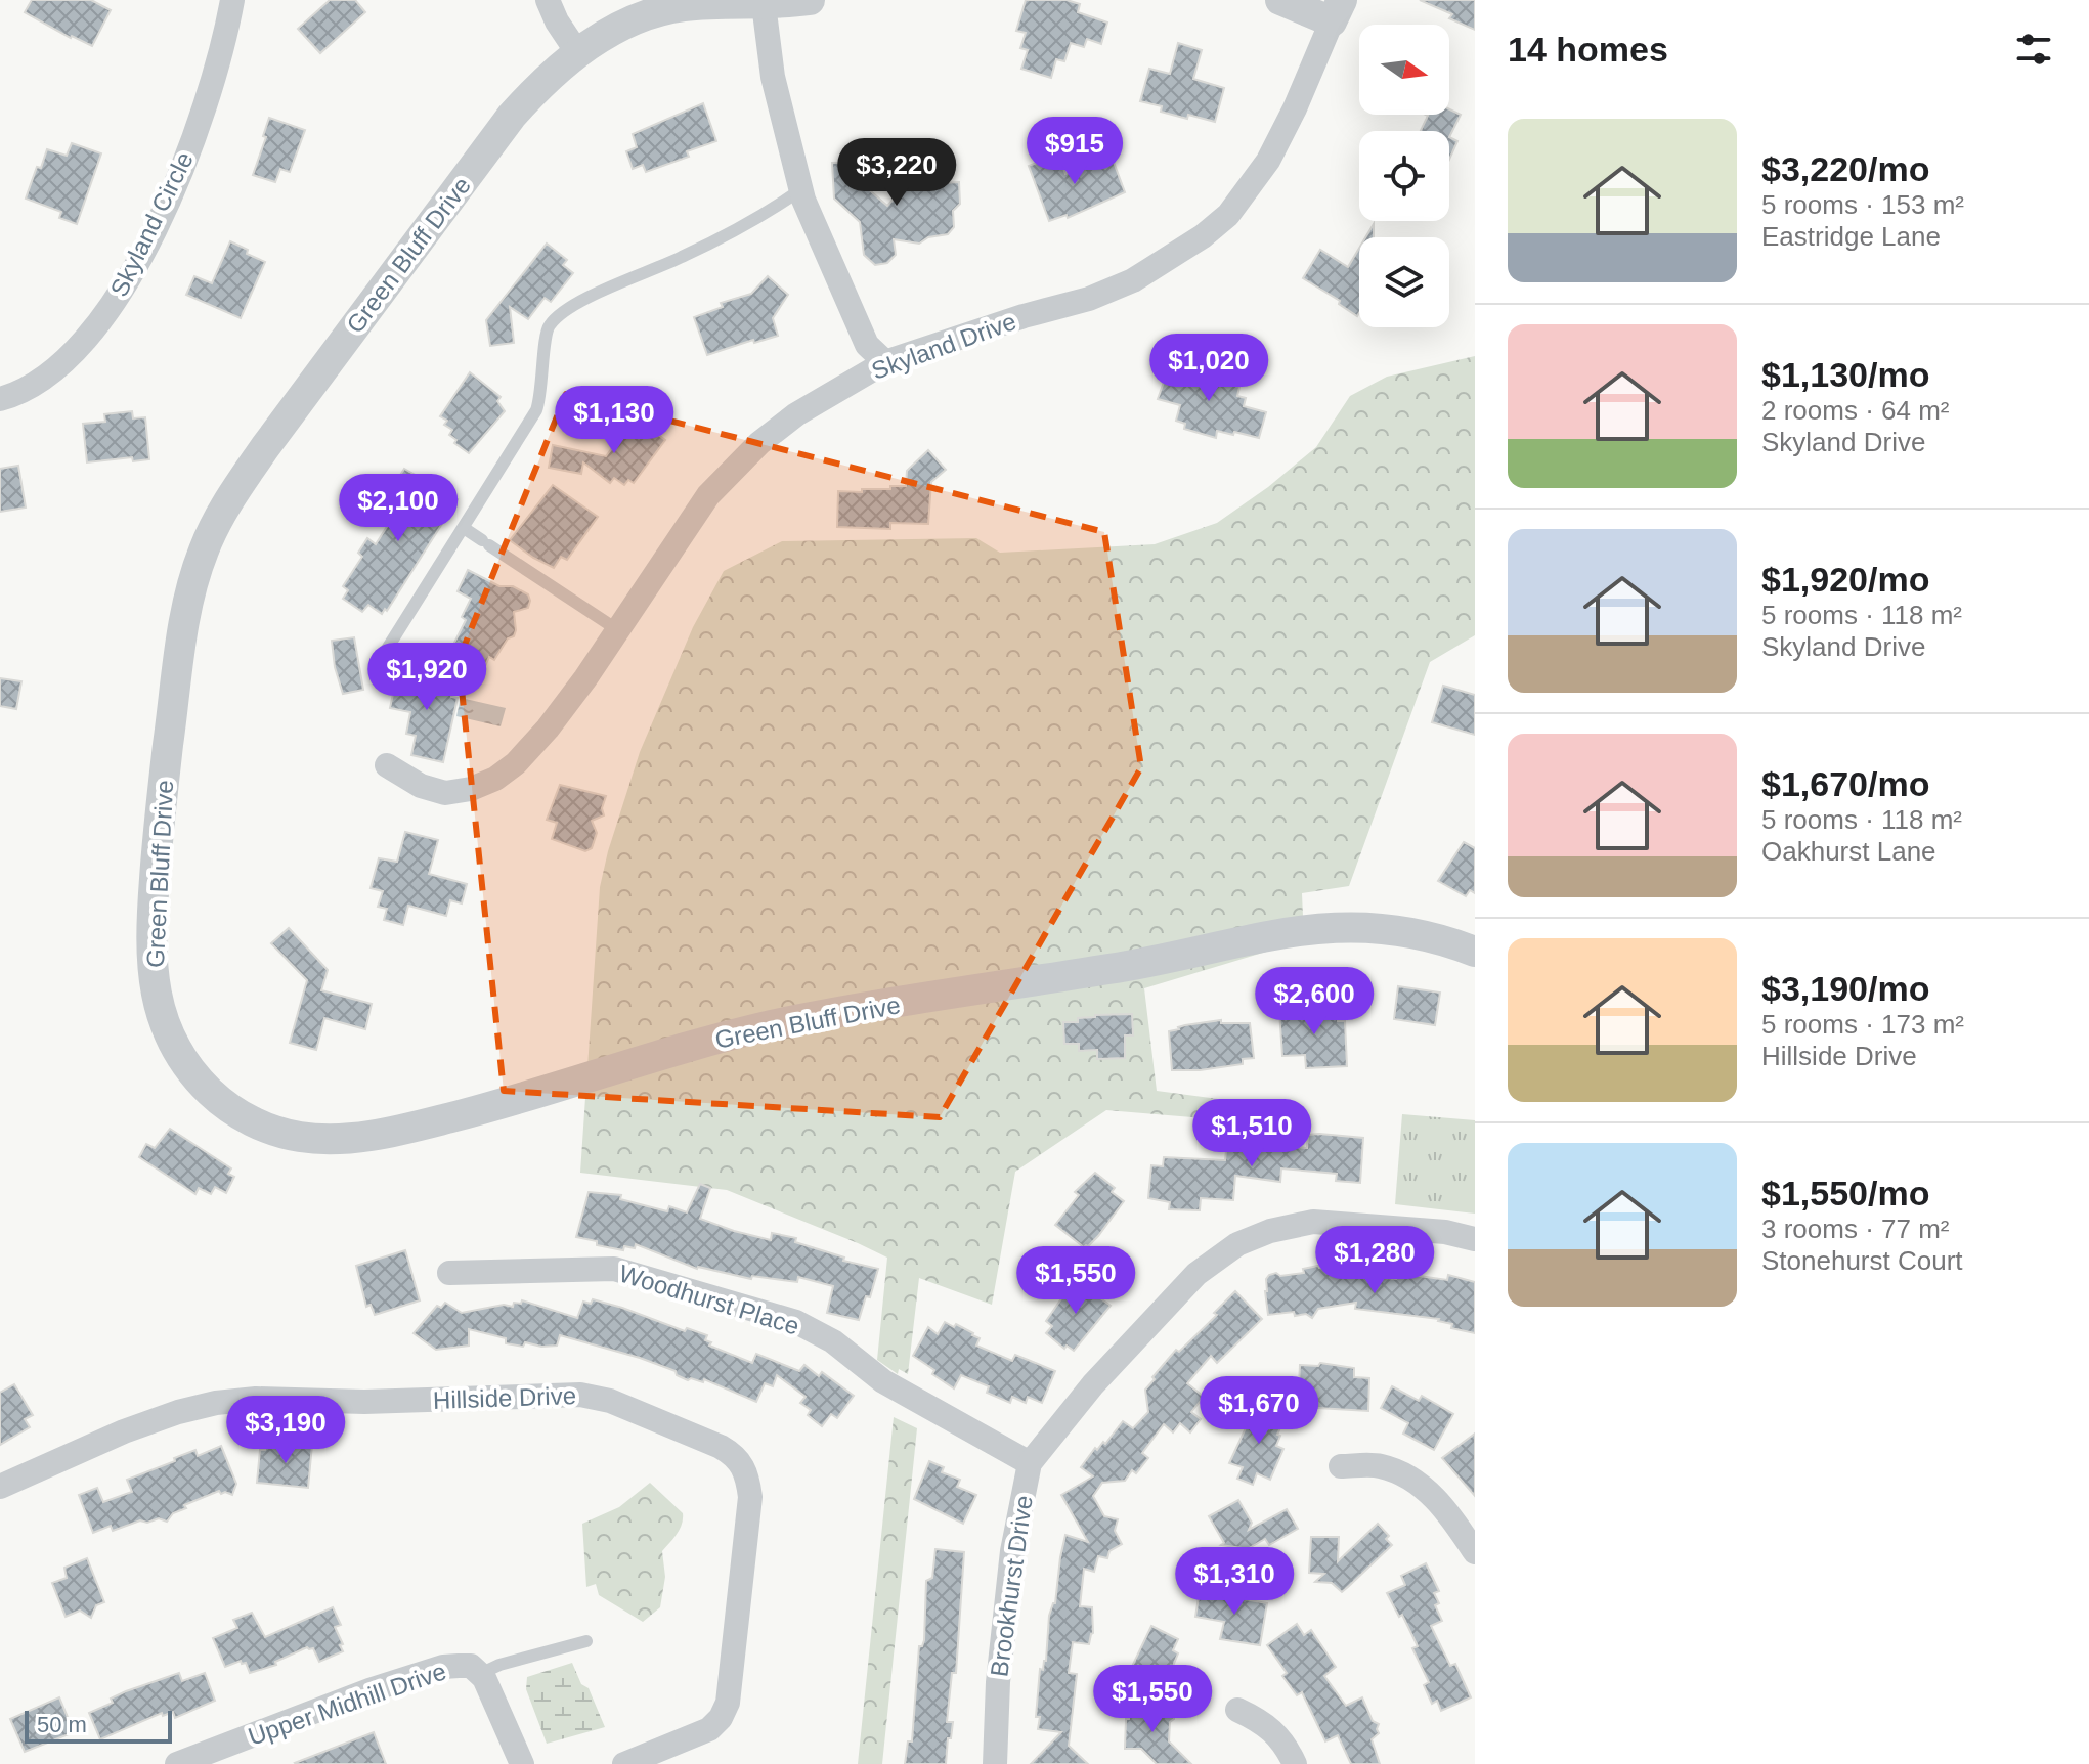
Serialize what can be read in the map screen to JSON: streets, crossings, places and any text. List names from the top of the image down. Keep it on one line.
{"streets":{"street":["Skyland Circle","Green Bluff Drive","Skyland Drive","Woodhurst Place","Hillside Drive","Brookhurst Drive","Upper Midhill Drive"]},"crossings":[["Woodhurst Place","Brookhurst Drive"]],"scale_bar":"50 m","north":"right","page":{"heading":"14 homes","list":[{"name":"$3,220/mo","note":"5 rooms · 153 m² · Eastridge Lane"},{"name":"$1,130/mo","note":"2 rooms · 64 m² · Skyland Drive"},{"name":"$1,920/mo","note":"5 rooms · 118 m² · Skyland Drive"},{"name":"$1,670/mo","note":"5 rooms · 118 m² · Oakhurst Lane"},{"name":"$3,190/mo","note":"5 rooms · 173 m² · Hillside Drive"},{"name":"$1,550/mo","note":"3 rooms · 77 m² · Stonehurst Court"}],"price":["$915","$3,220","$1,020","$1,130","$2,100","$1,920","$2,600","$1,510","$1,280","$1,550","$1,670","$3,190","$1,310","$1,550"],"scale":"50 m"}}
